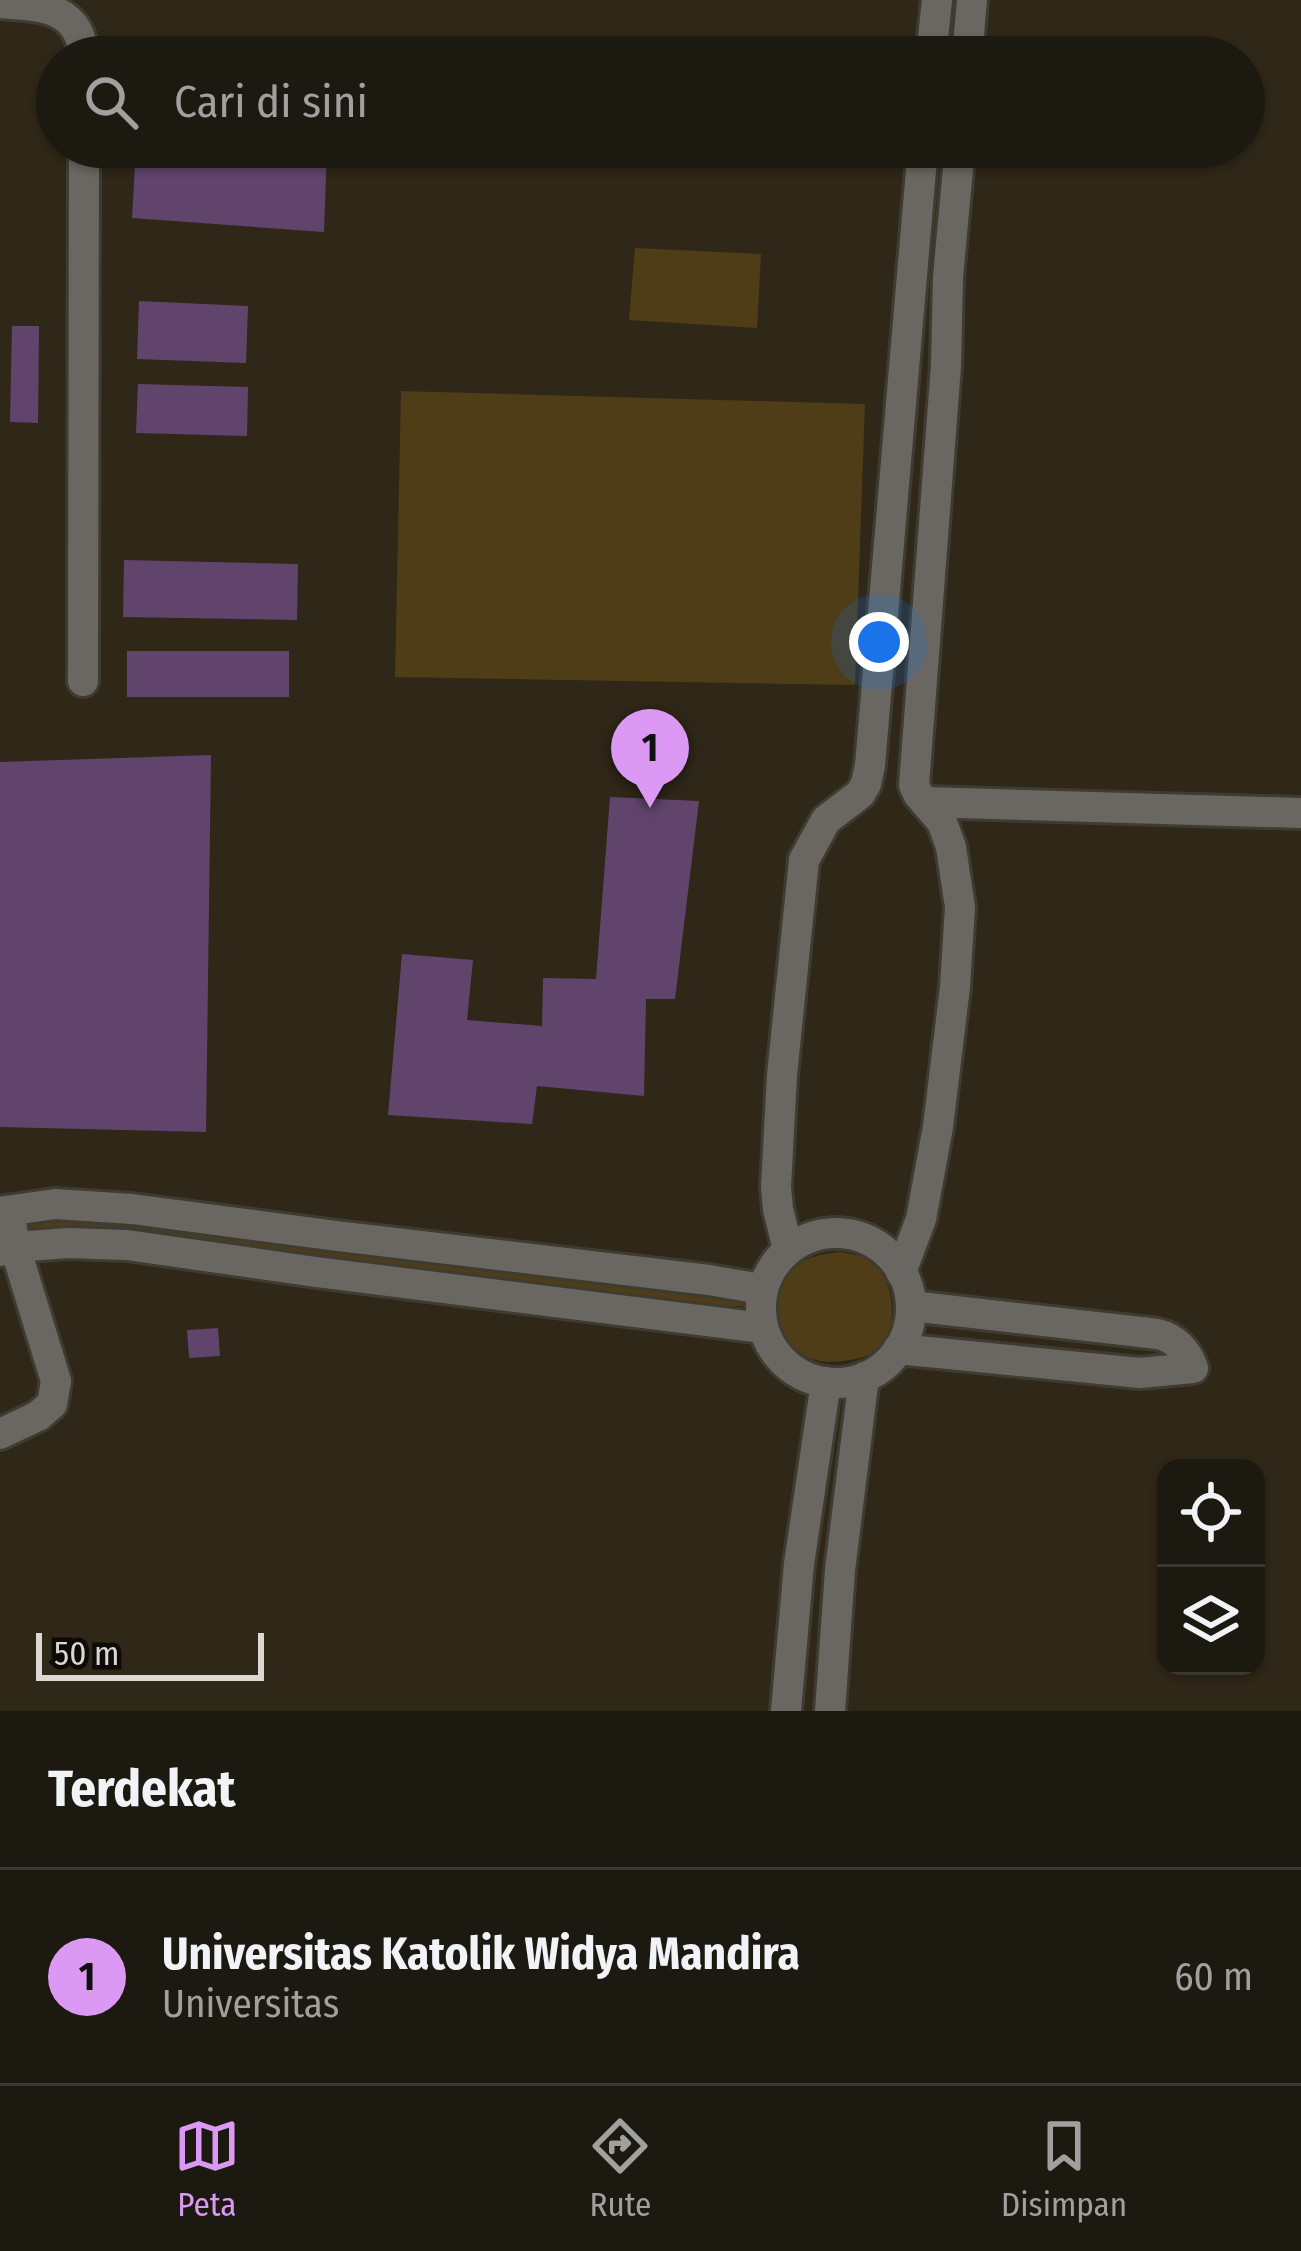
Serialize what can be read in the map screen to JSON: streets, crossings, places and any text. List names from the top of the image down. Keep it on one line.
{"scale_bar":"50 m","page":{"search":"Cari di sini","pins":"1","scale":"50 m","heading":"Terdekat","list":[{"mark":"1","name":"Universitas Katolik Widya Mandira","note":"Universitas","value":"60 m"}],"nav":["Peta","Rute","Disimpan"]}}
